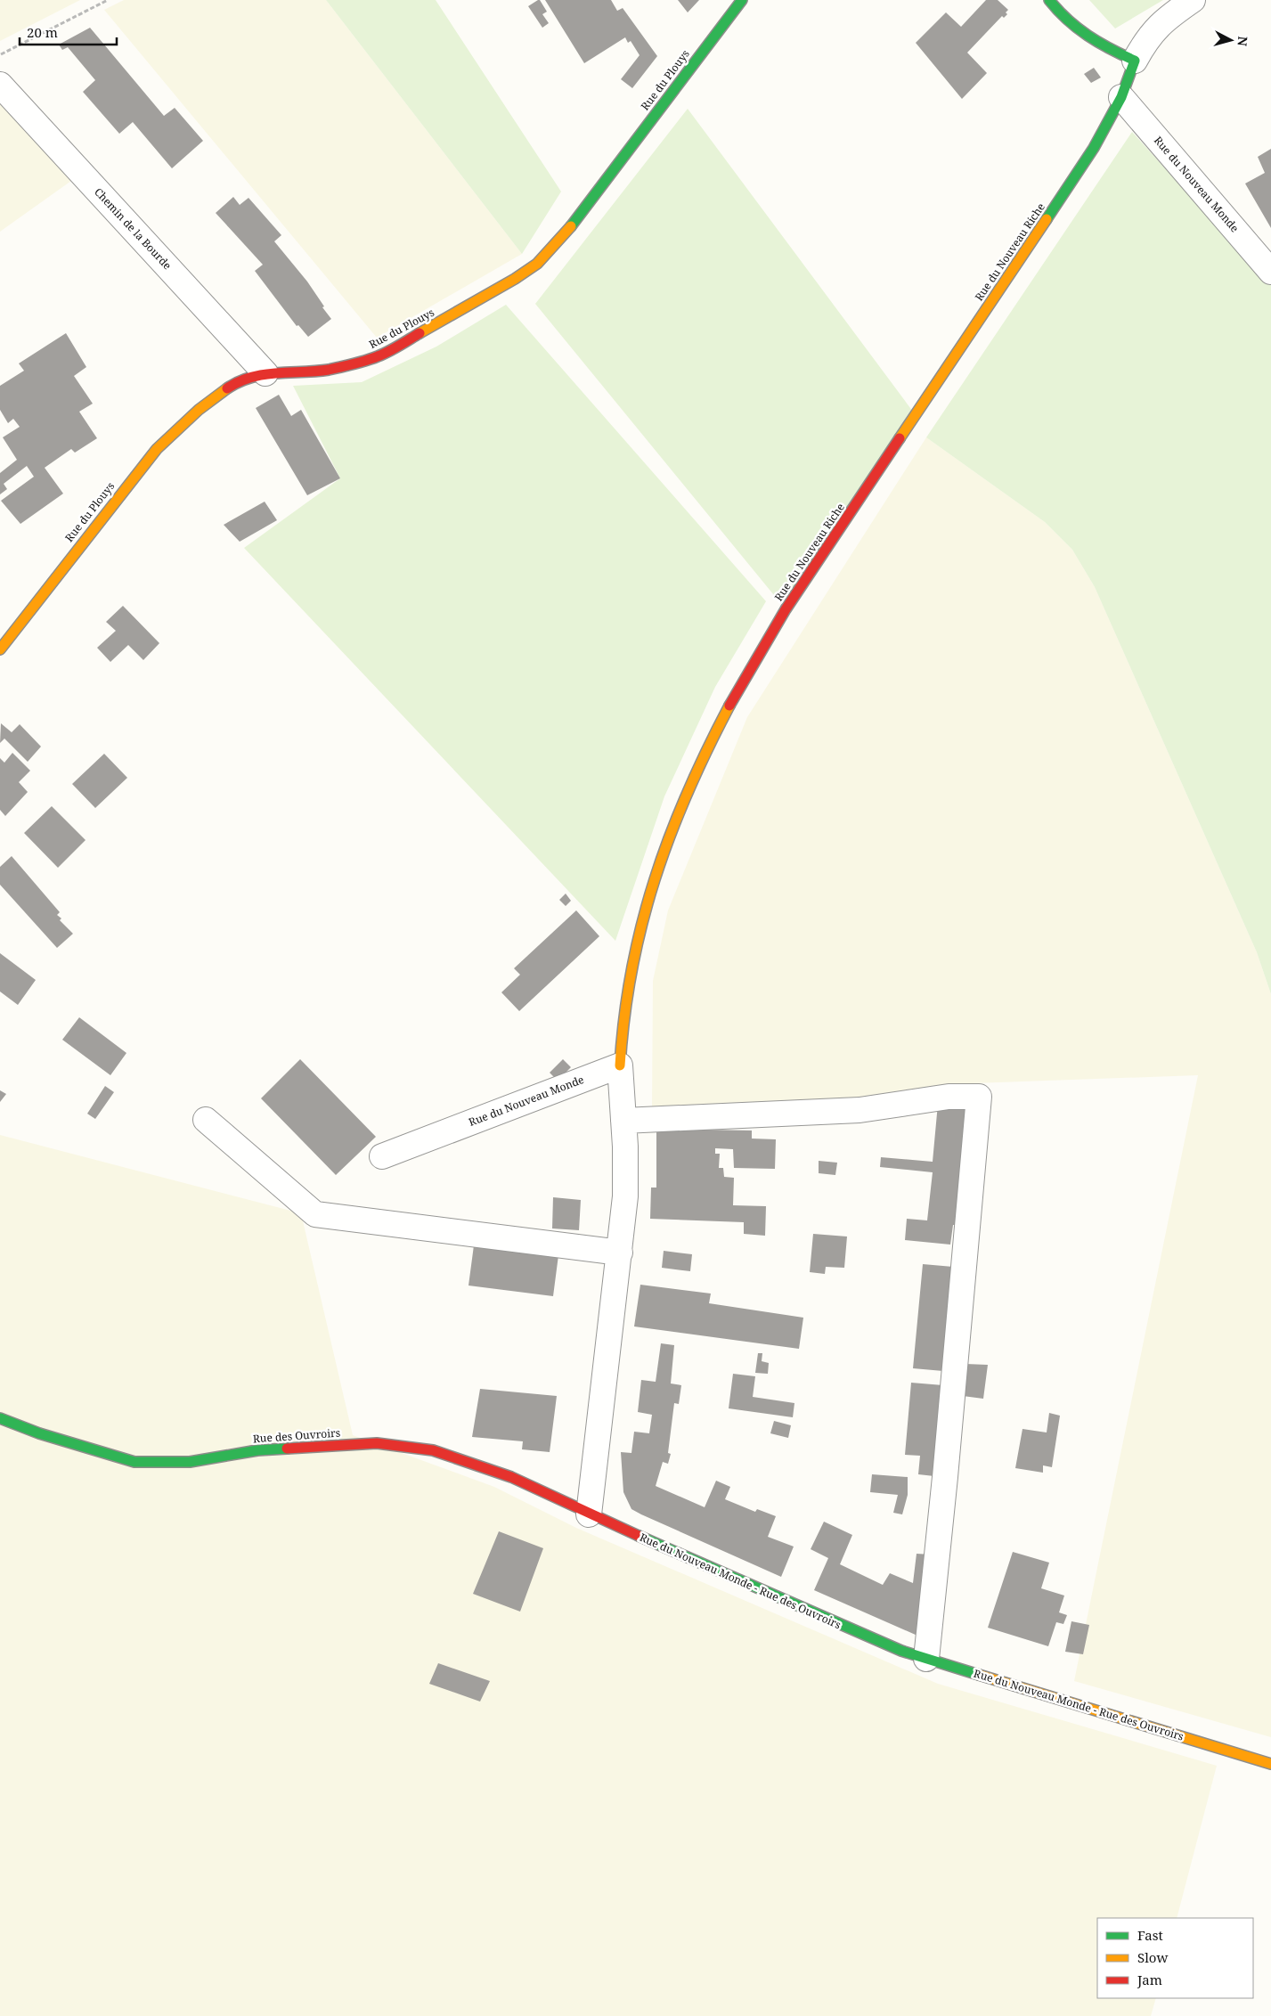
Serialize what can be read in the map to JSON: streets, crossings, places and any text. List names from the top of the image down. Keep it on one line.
{"streets":{"street":["Rue du Plouys","Rue du Nouveau Monde","Chemin de la Bourde","Rue du Nouveau Riche","Rue des Ouvroirs","Rue du Nouveau Monde - Rue des Ouvroirs"]},"crossings":[["Rue du Plouys","Chemin de la Bourde"],["Rue du Nouveau Monde","Rue du Nouveau Riche"],["Rue des Ouvroirs","Rue du Nouveau Monde - Rue des Ouvroirs"]],"legend":["Fast","Slow","Jam"],"scale_bar":"20 m","north":"right"}
